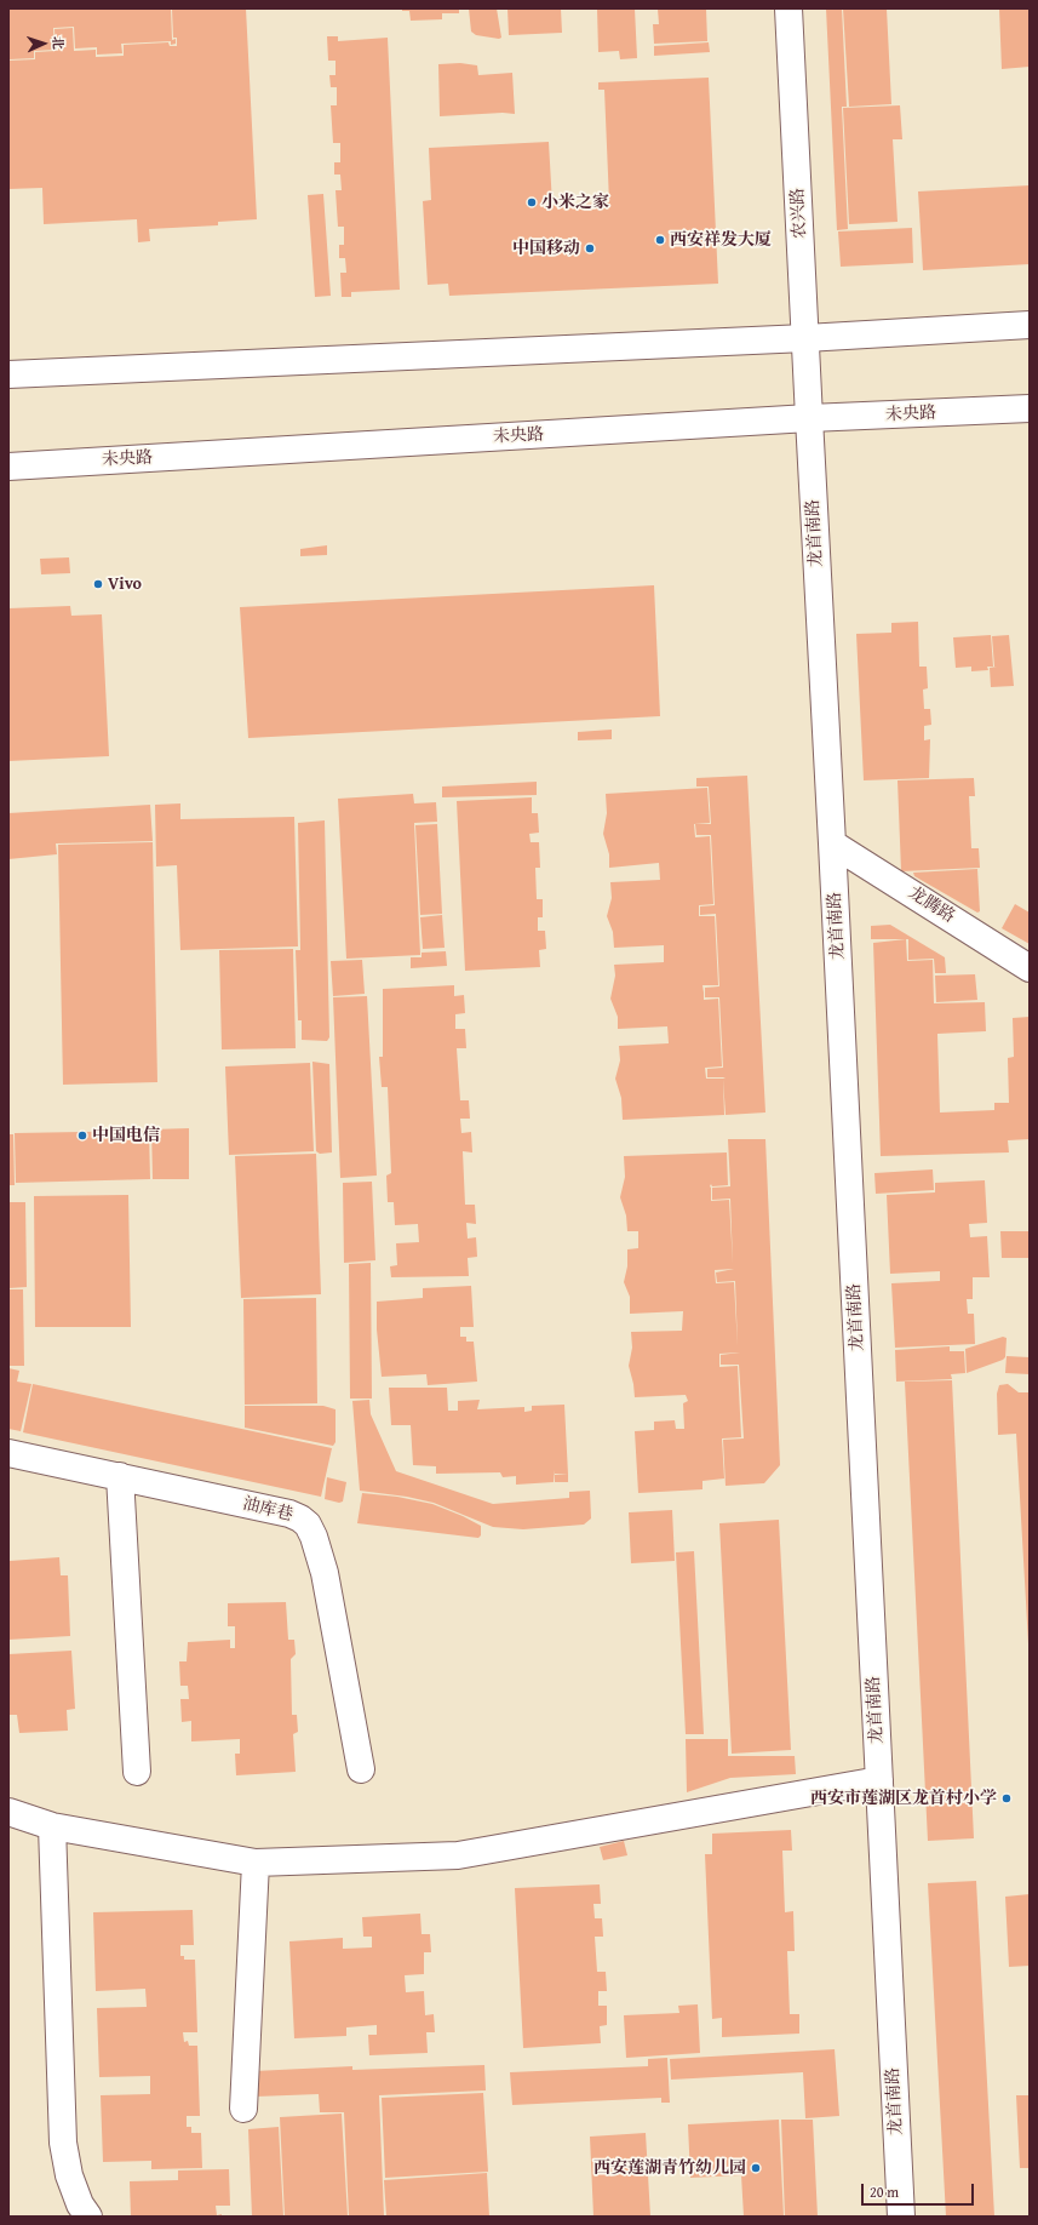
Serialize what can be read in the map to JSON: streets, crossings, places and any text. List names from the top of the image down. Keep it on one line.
{"streets":{"street":["农兴路","未央路","龙首南路","龙腾路","油库巷"]},"crossings":[["农兴路","未央路"],["农兴路","龙首南路"],["未央路","龙首南路"],["龙首南路","龙腾路"]],"places":["小米之家","西安祥发大厦","中国移动","Vivo","中国电信","西安市莲湖区龙首村小学","西安莲湖青竹幼儿园"],"scale_bar":"20 m","north":"right"}
